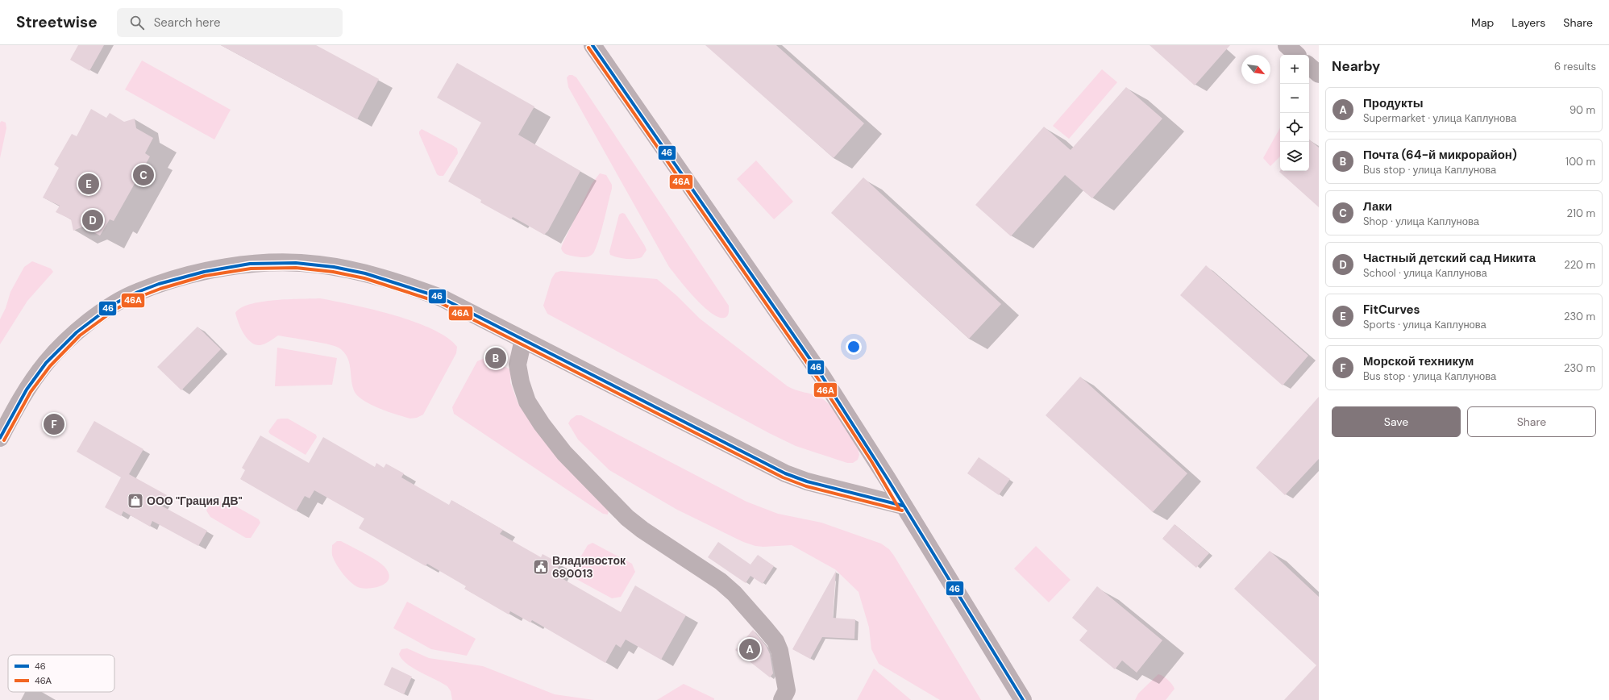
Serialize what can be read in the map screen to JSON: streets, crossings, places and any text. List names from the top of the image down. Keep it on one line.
{"places":{"shop":["ООО \"Грация ДВ\""],"public building":["Владивосток 690013"]},"lines":["transit line 46","transit line 46А"],"legend":["46","46А"],"north":"bottom right","page":{"header":"Streetwise","search":"Search here","nav":["Map","Layers","Share"],"heading":["Nearby","6 results"],"map_buttons":["+","−"],"list":[{"mark":"A","name":"Продукты","note":"Supermarket · улица Каплунова","value":"90 m"},{"mark":"B","name":"Почта (64-й микрорайон)","note":"Bus stop · улица Каплунова","value":"100 m"},{"mark":"C","name":"Лаки","note":"Shop · улица Каплунова","value":"210 m"},{"mark":"D","name":"Частный детский сад Никита","note":"School · улица Каплунова","value":"220 m"},{"mark":"E","name":"FitCurves","note":"Sports · улица Каплунова","value":"230 m"},{"mark":"F","name":"Морской техникум","note":"Bus stop · улица Каплунова","value":"230 m"}],"pins":["C","E","D","B","F","A"],"buttons":["Save","Share"]}}
